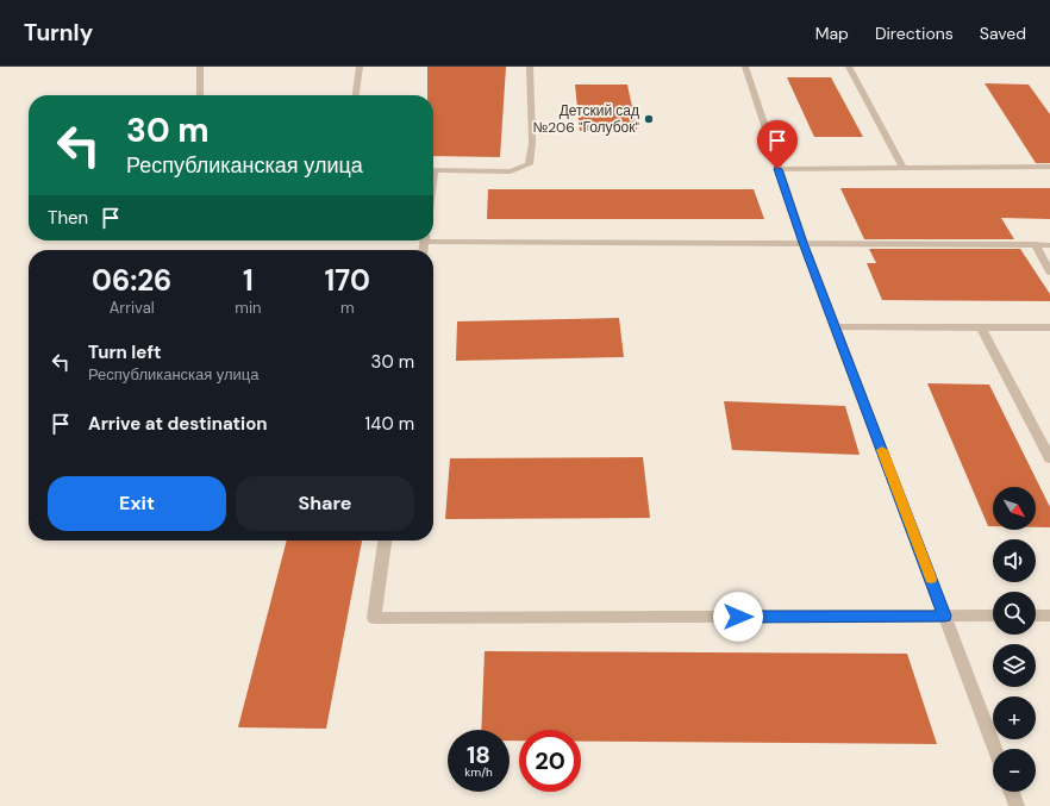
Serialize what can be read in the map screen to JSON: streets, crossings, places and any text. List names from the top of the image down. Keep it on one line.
{"places":["Детский сад №206 \"Голубок\""],"north":"bottom right","page":{"header":"Turnly","nav":["Map","Directions","Saved"],"turn":["30 m","Республиканская улица"],"then":"Then","eta":["06:26","Arrival","1","min","170","m"],"list":[{"name":"Turn left","note":"Республиканская улица","value":"30 m"},{"name":"Arrive at destination","value":"140 m"}],"buttons":["Exit","Share"],"map_buttons":["+","−"],"speed":"18 km/h","limit":"20"}}
